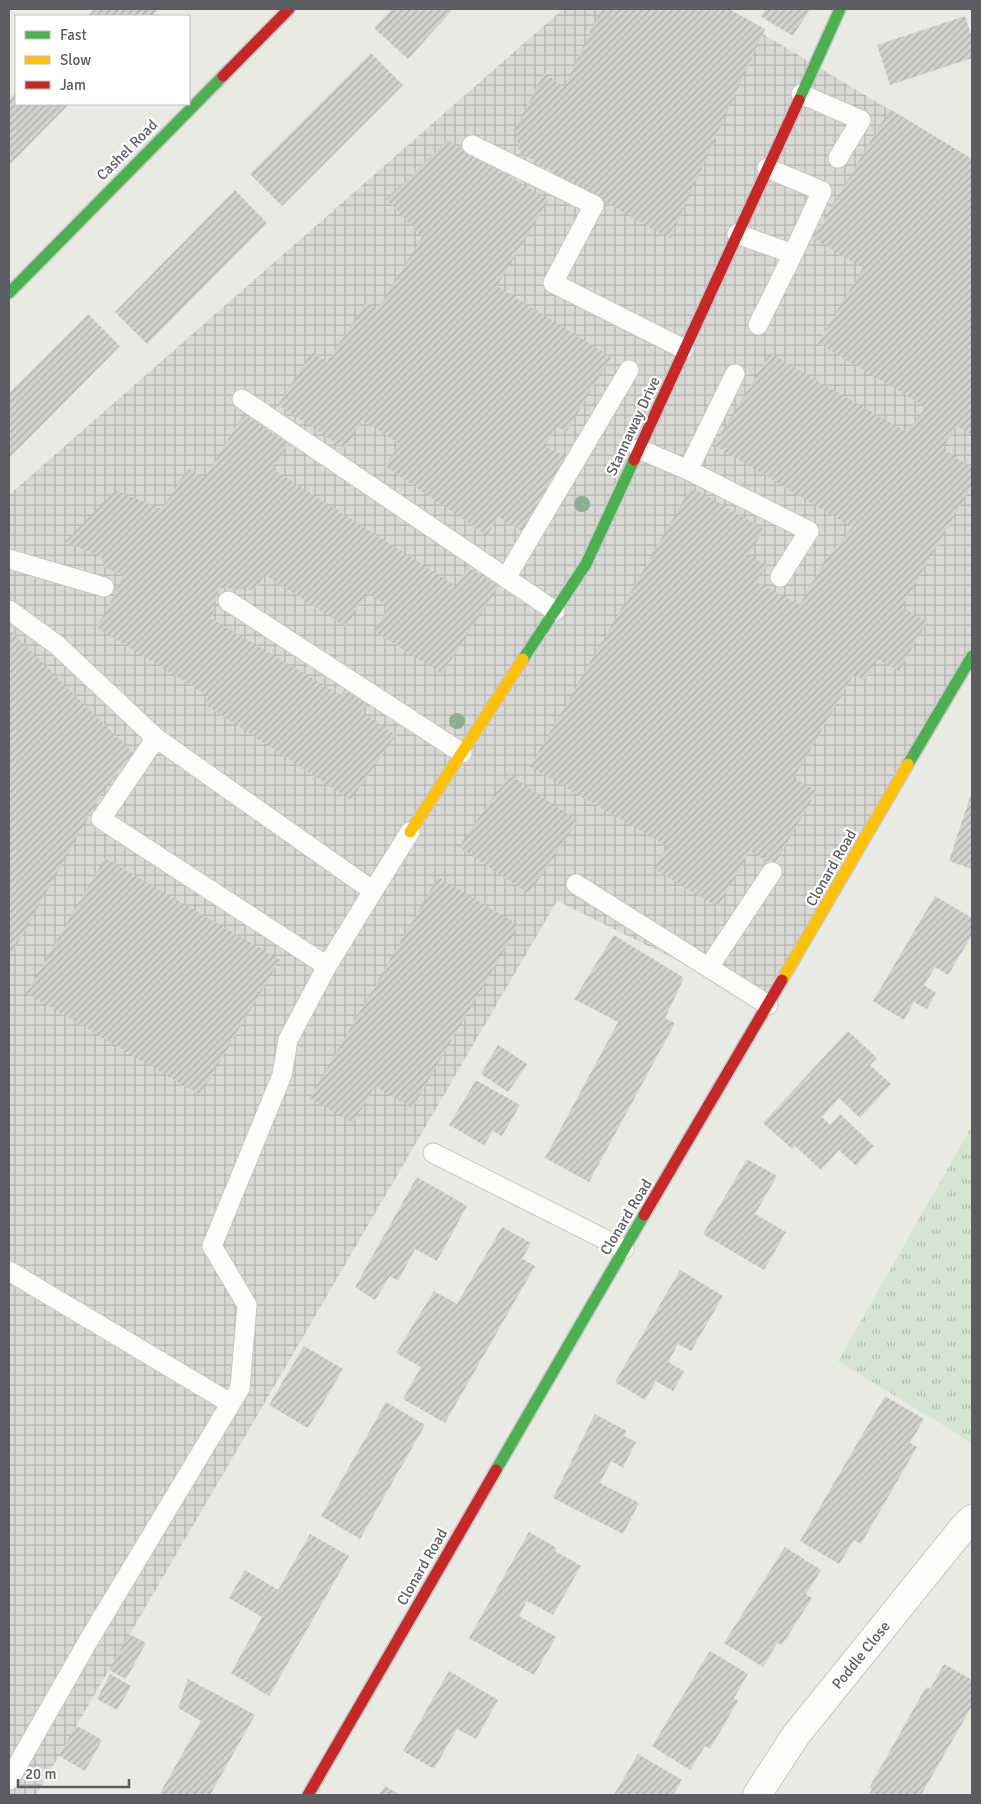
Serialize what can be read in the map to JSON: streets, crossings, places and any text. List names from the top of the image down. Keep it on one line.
{"streets":{"street":["Cashel Road","Stannaway Drive","Clonard Road","Poddle Close"]},"legend":["Fast","Slow","Jam"],"scale_bar":"20 m"}
